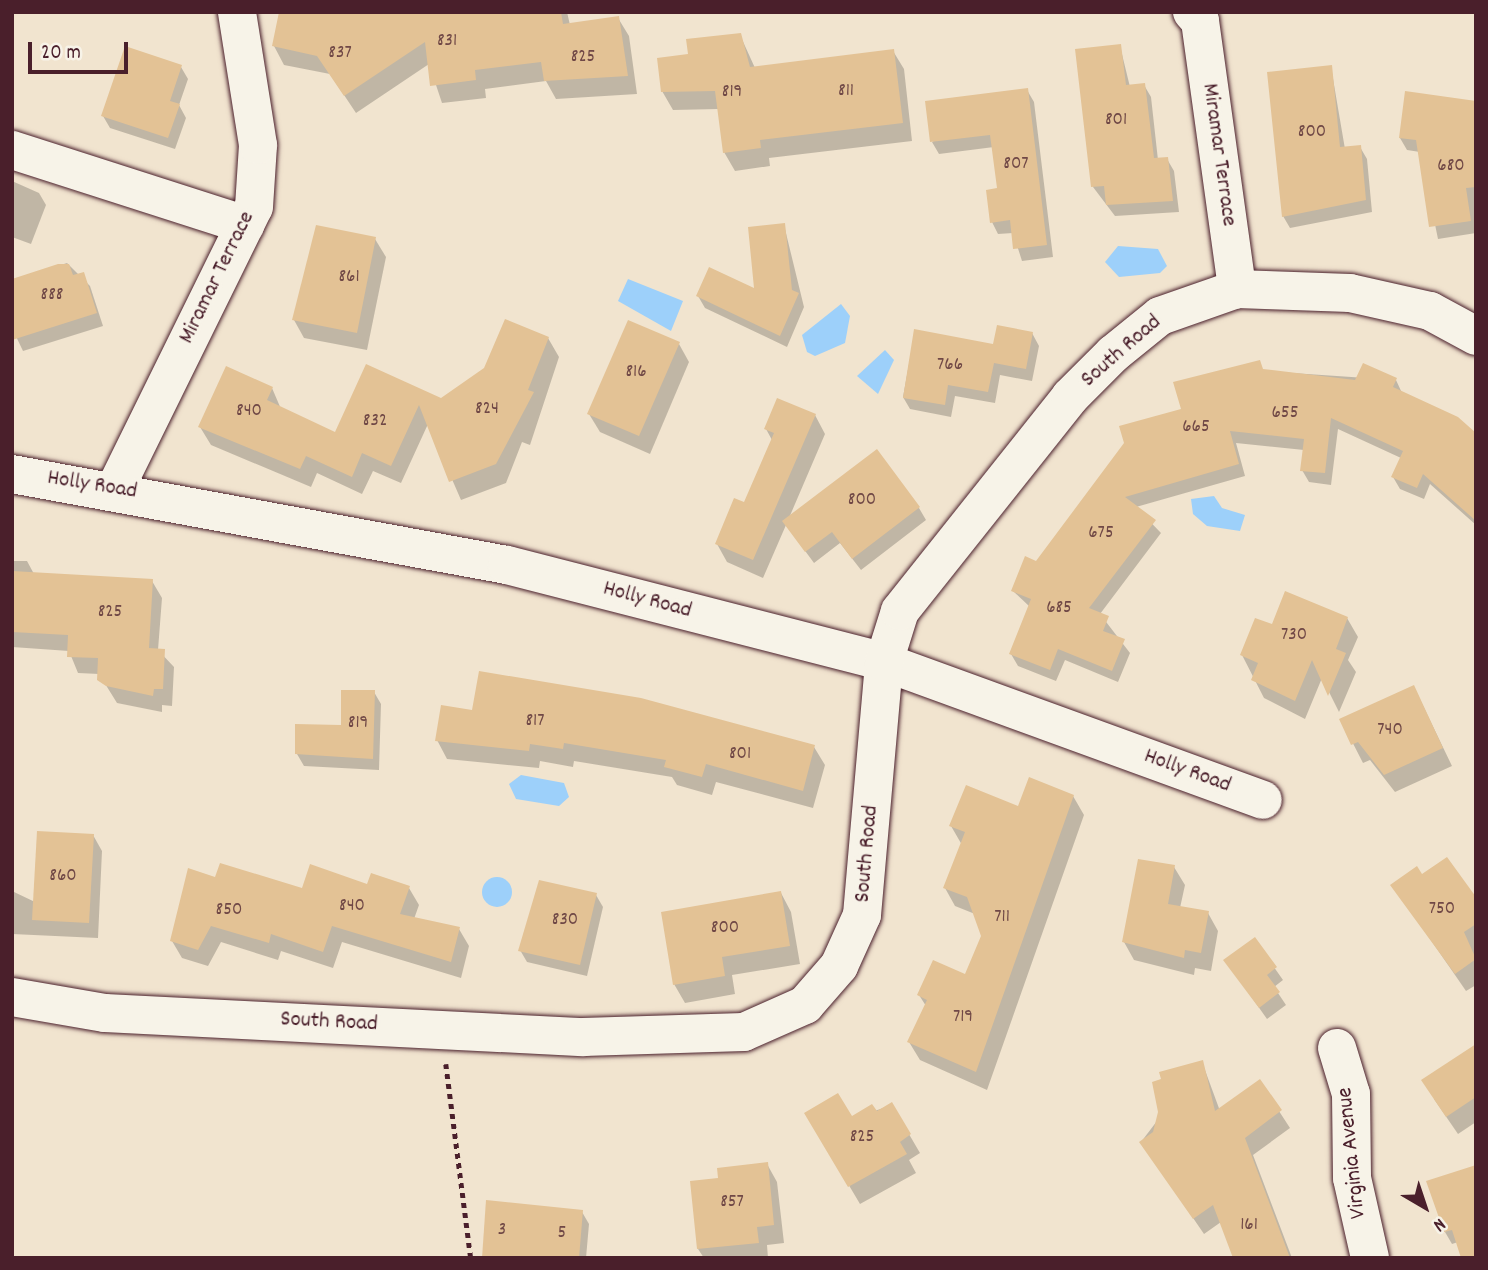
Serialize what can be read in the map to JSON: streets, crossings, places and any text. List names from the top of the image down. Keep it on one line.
{"streets":{"street":["Miramar Terrace","South Road","Holly Road","Virginia Avenue"]},"crossings":[["Miramar Terrace","South Road"],["Miramar Terrace","Holly Road"],["South Road","Holly Road"]],"house_numbers":["831","837","825","811","819","801","800","807","680","861","888","766","816","824","840","655","832","665","800","675","685","825","730","817","819","740","801","860","840","750","850","711","830","800","719","825","857","161","3","5"],"scale_bar":"20 m","north":"bottom right"}
